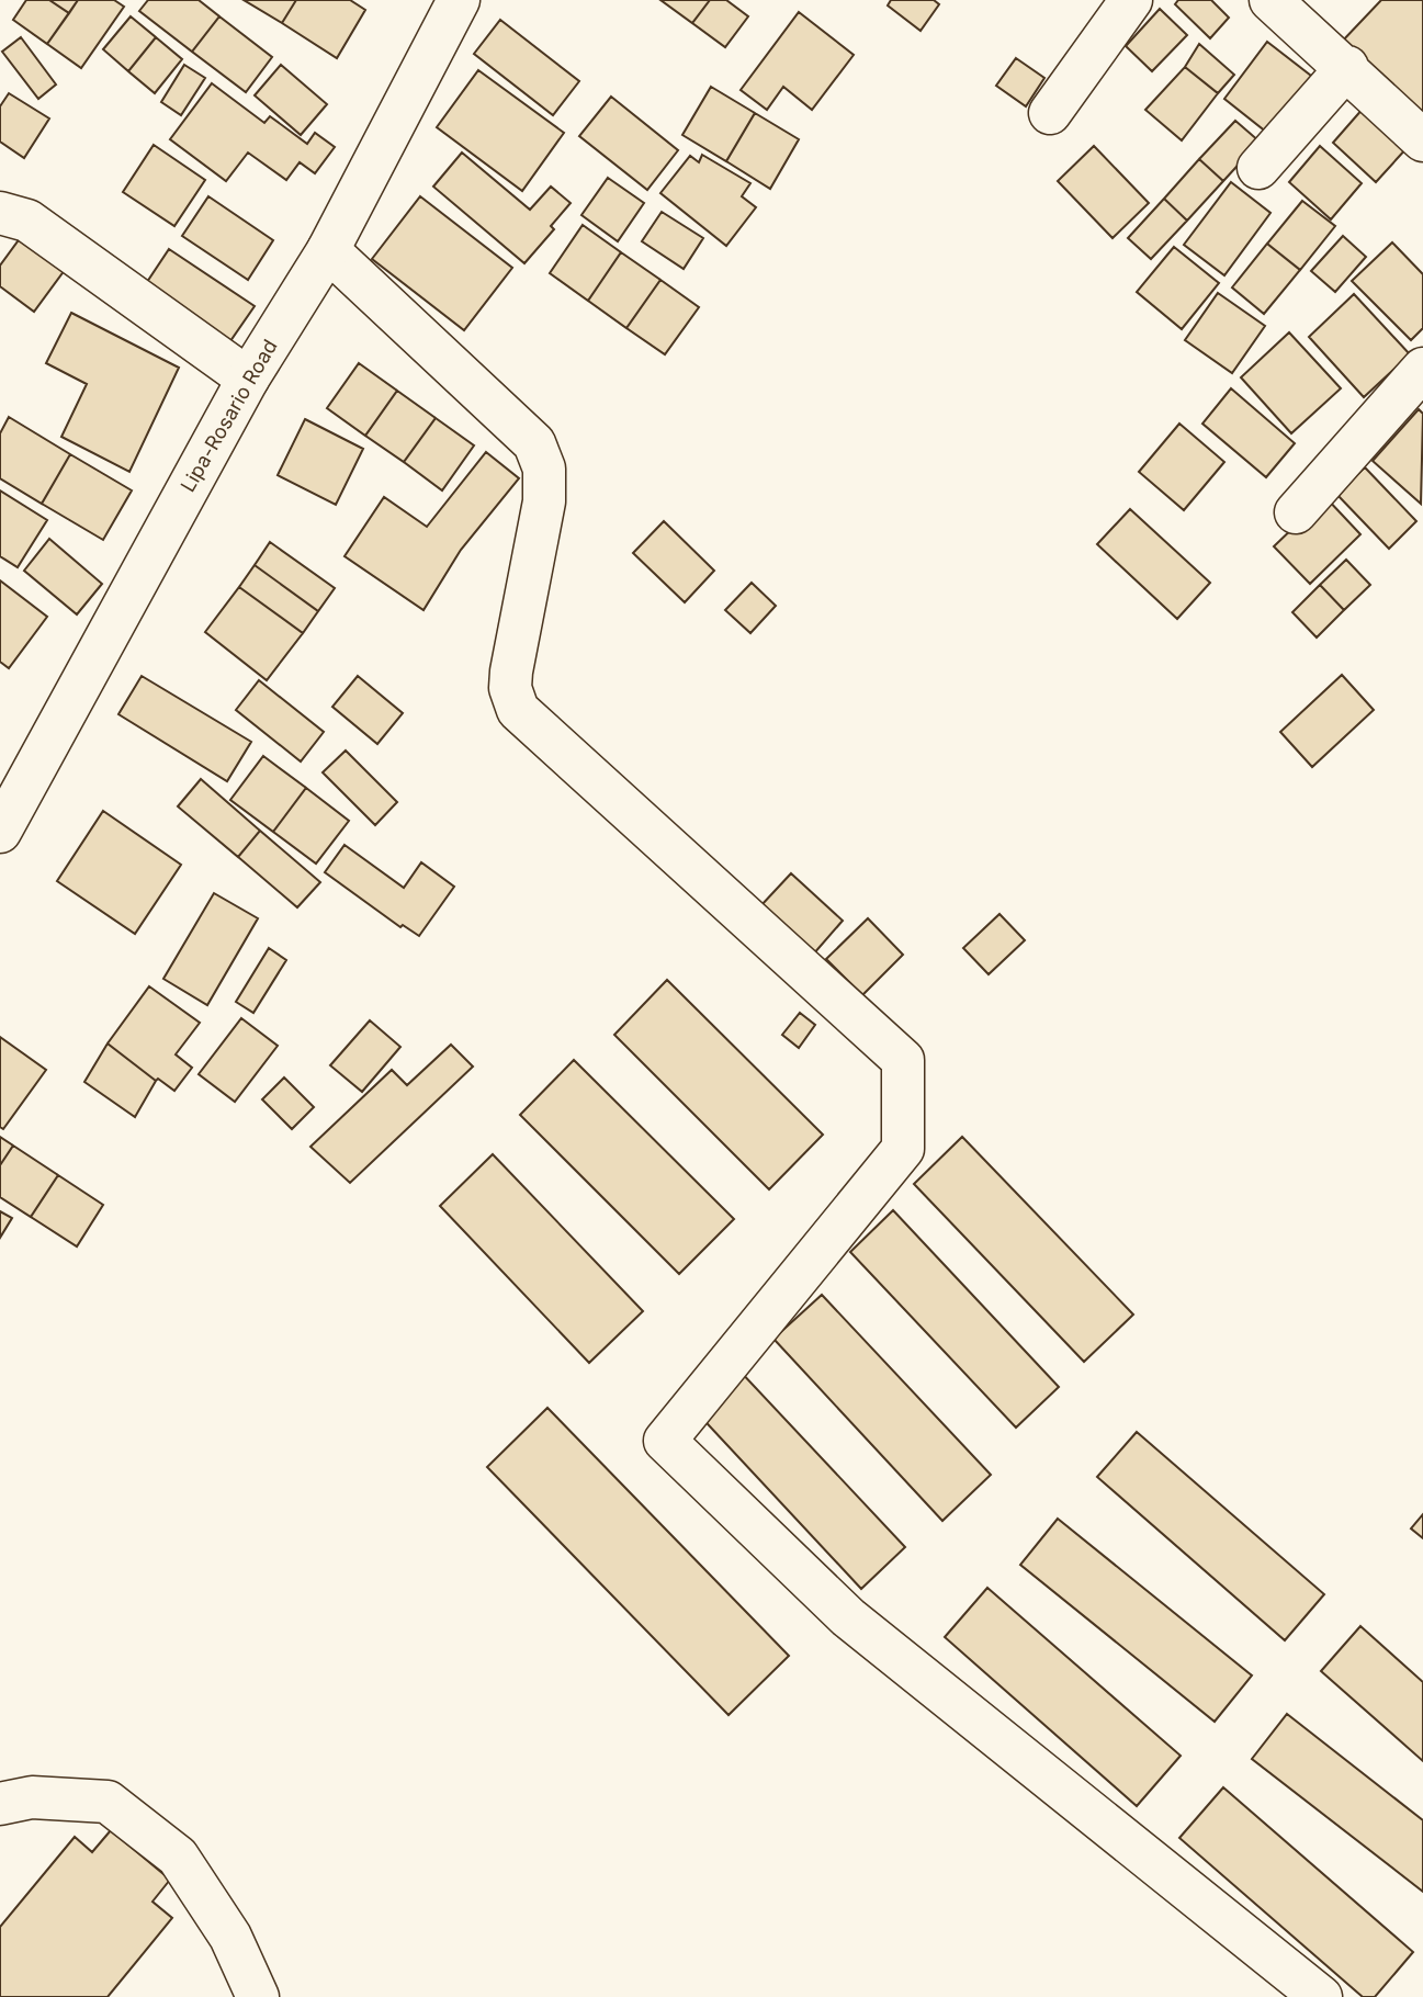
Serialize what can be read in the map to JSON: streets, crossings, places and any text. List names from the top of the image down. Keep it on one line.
{"streets":{"street":["Lipa-Rosario Road"]}}
